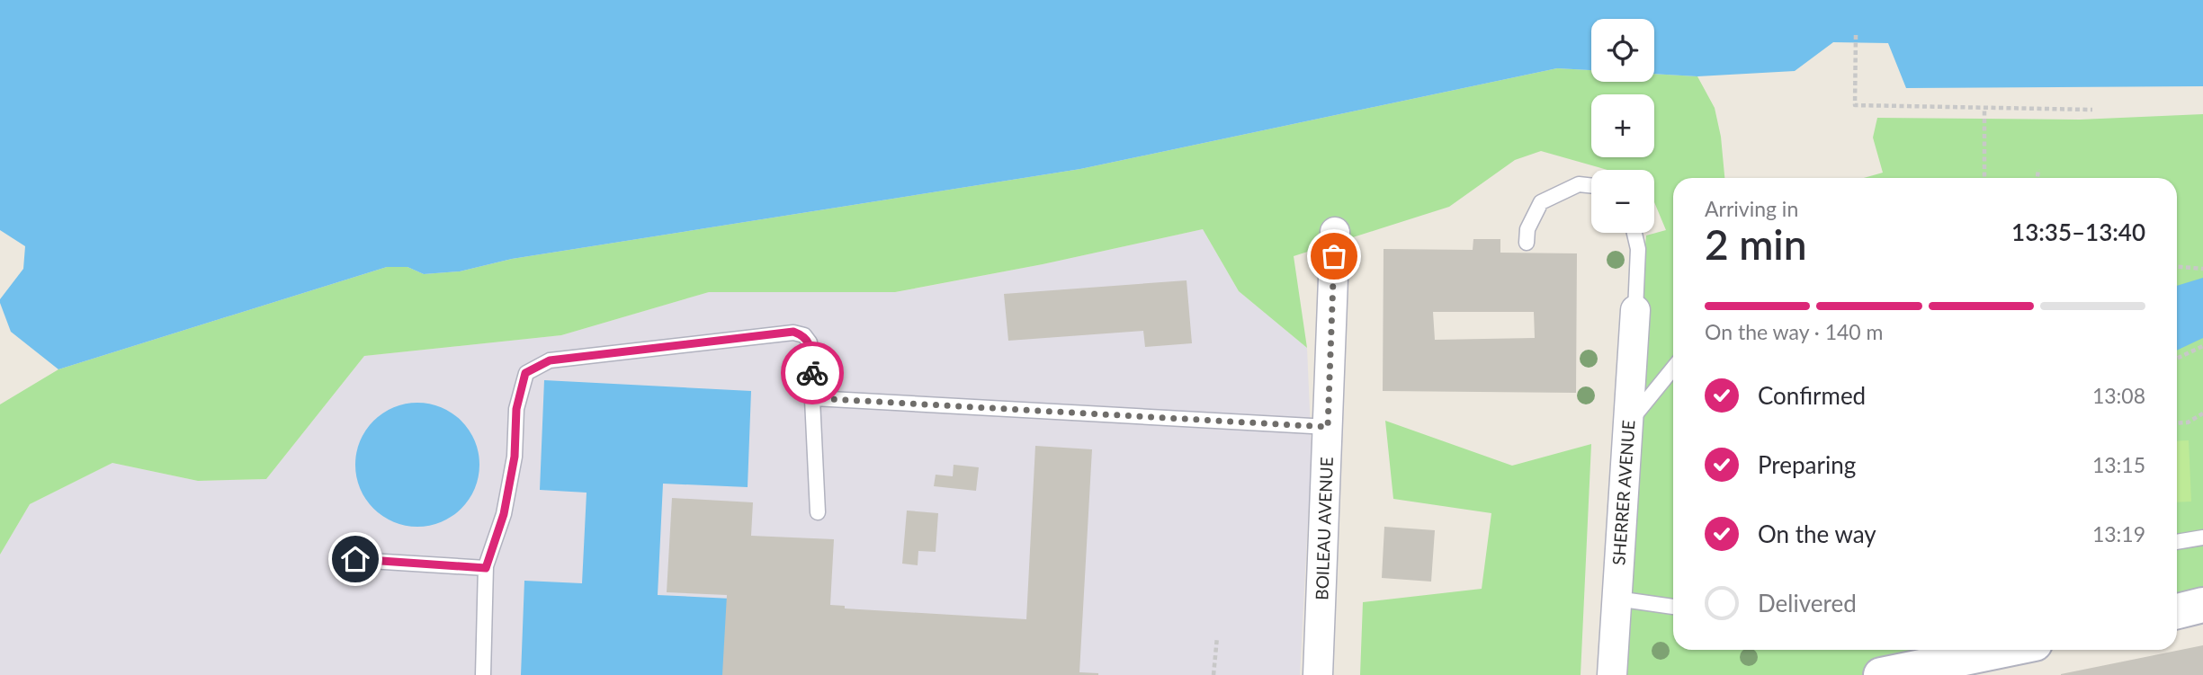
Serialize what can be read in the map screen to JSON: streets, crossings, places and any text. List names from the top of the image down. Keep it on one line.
{"streets":{"street":["SHERRER AVENUE","BOILEAU AVENUE"]},"page":{"map_buttons":["+","−"],"heading":["2 min","Arriving in","13:35–13:40"],"bar":"On the way · 140 m","list":[["Confirmed","13:08"],["Preparing","13:15"],["On the way","13:19"],"Delivered"]}}
